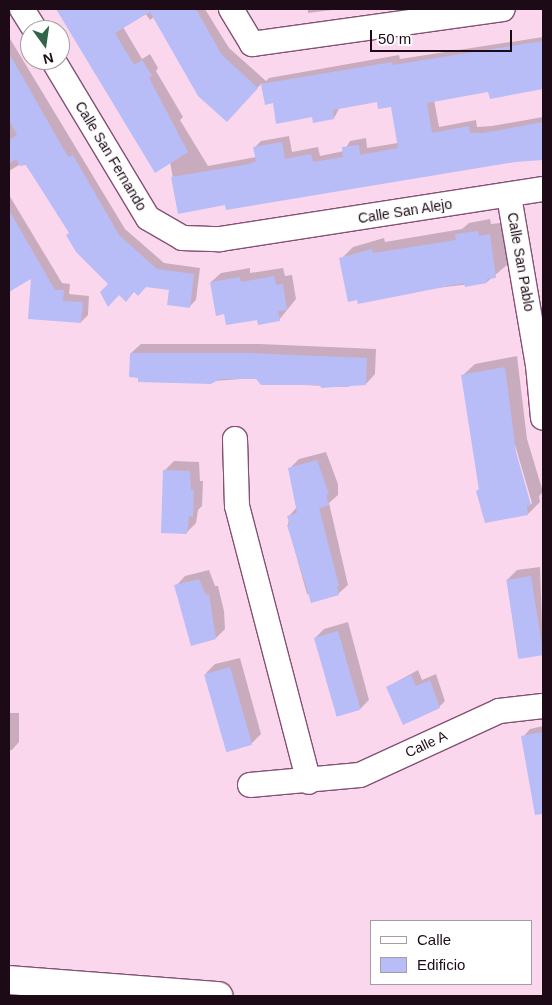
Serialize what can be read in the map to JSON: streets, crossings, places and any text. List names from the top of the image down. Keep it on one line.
{"streets":{"street":["Calle San Fernando","Calle San Alejo","Calle San Pablo","Calle A"]},"crossings":[["Calle San Fernando","Calle San Alejo"],["Calle San Alejo","Calle San Pablo"]],"legend":["Calle","Edificio"],"scale_bar":"50 m","north":"bottom"}
